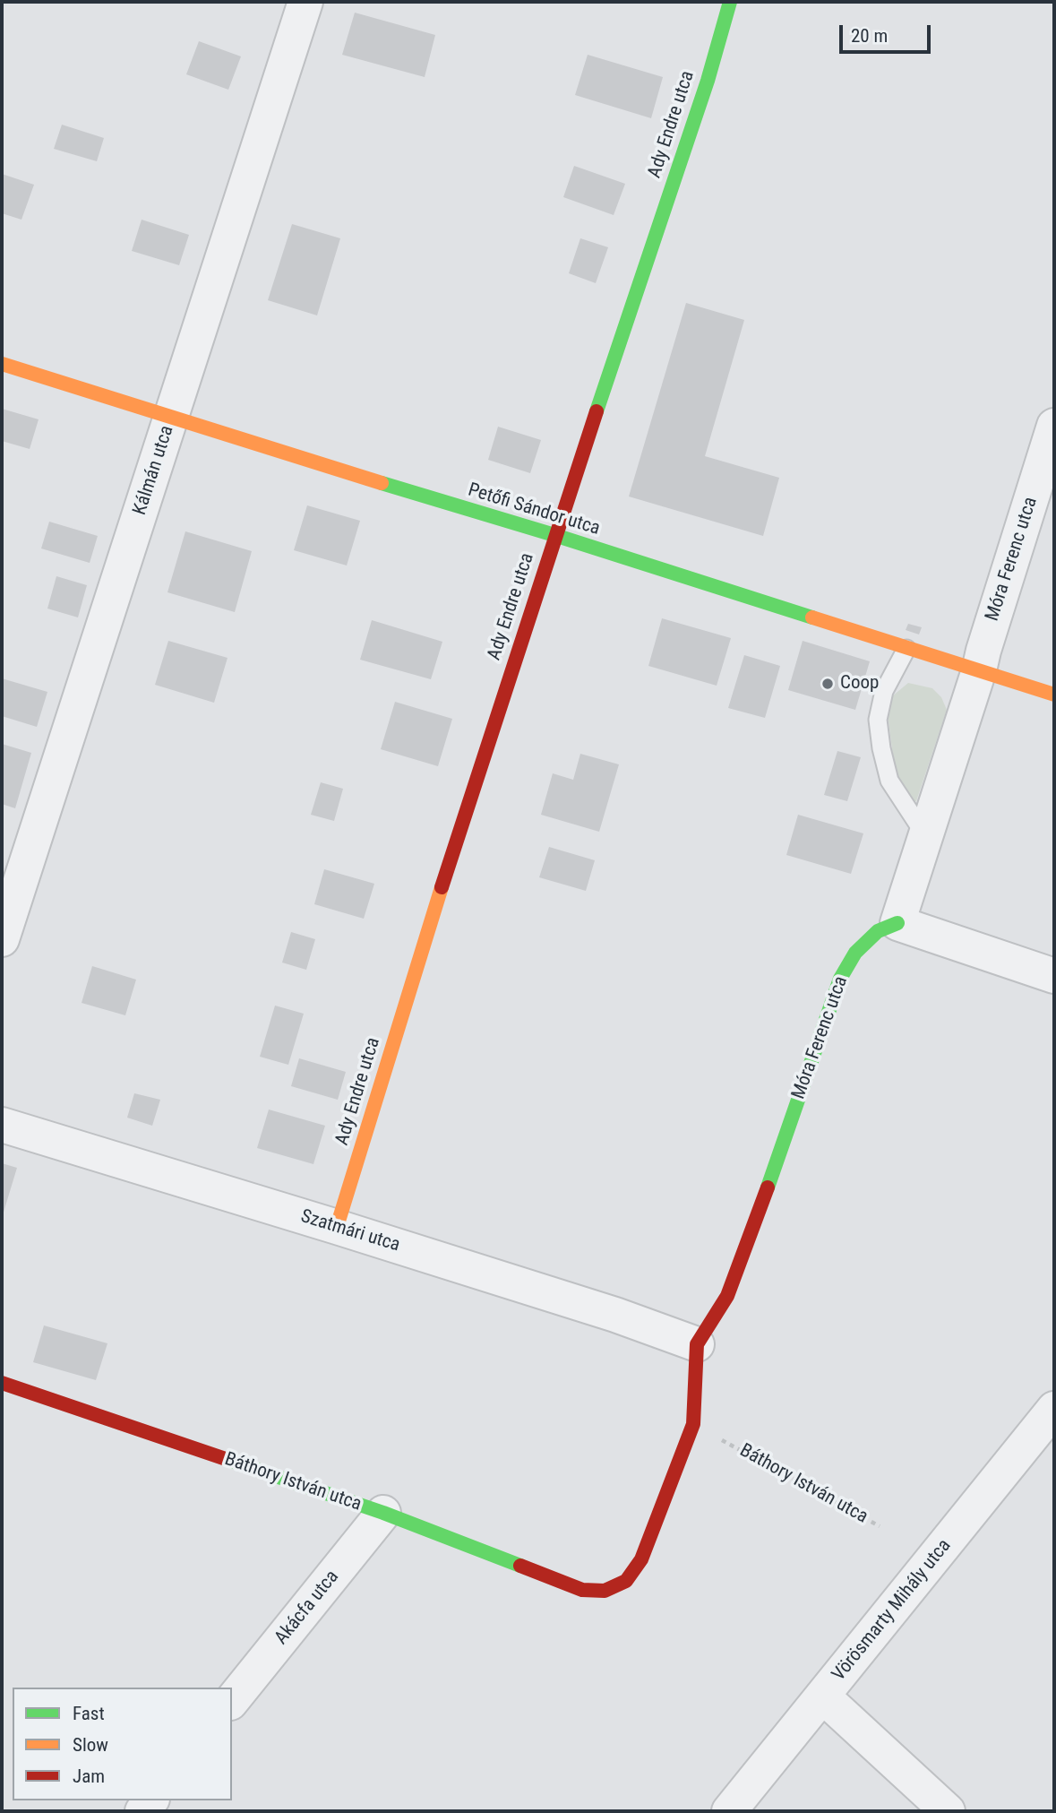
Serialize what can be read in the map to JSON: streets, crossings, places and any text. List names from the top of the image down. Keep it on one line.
{"streets":{"street":["Ady Endre utca","Kálmán utca","Petőfi Sándor utca","Móra Ferenc utca","Szatmári utca","Báthory István utca","Akácfa utca","Vörösmarty Mihály utca"]},"crossings":[["Ady Endre utca","Petőfi Sándor utca"],["Ady Endre utca","Szatmári utca"],["Kálmán utca","Petőfi Sándor utca"],["Petőfi Sándor utca","Móra Ferenc utca"],["Móra Ferenc utca","Szatmári utca"],["Móra Ferenc utca","Báthory István utca"],["Báthory István utca","Akácfa utca"]],"places":["Coop"],"legend":["Fast","Slow","Jam"],"scale_bar":"20 m"}
